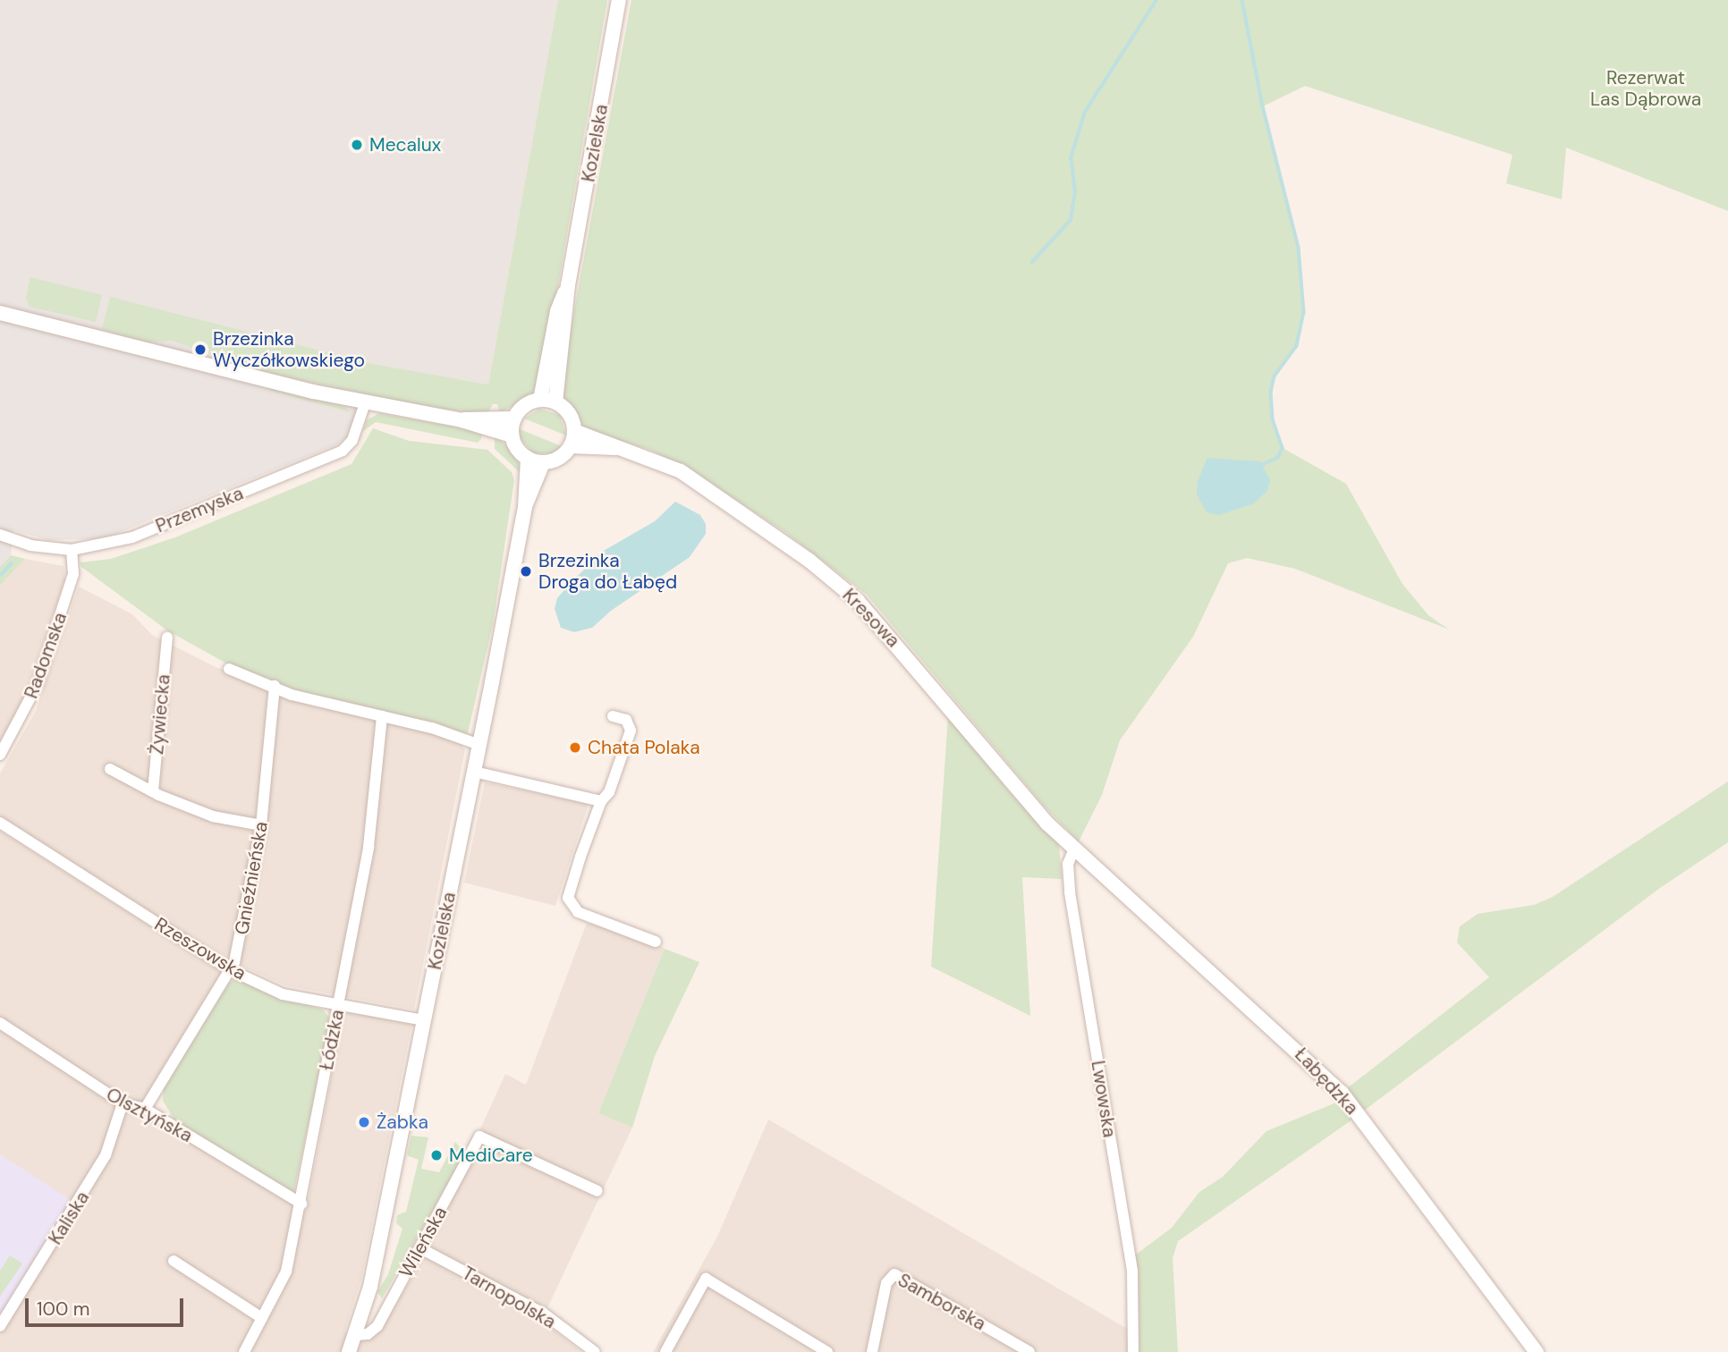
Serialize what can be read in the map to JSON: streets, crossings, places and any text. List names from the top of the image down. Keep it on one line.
{"streets":{"street":["Kozielska","Przemyska","Kresowa","Radomska","Żywiecka","Gnieźnieńska","Rzeszowska","Łódzka","Łabędzka","Lwowska","Olsztyńska","Kaliska","Wileńska","Tarnopolska","Samborska"]},"crossings":[["Kozielska","Kresowa"],["Kozielska","Rzeszowska"],["Kozielska","Wileńska"],["Przemyska","Radomska"],["Kresowa","Łabędzka"],["Kresowa","Lwowska"],["Gnieźnieńska","Rzeszowska"],["Gnieźnieńska","Olsztyńska"],["Rzeszowska","Łódzka"],["Łódzka","Olsztyńska"],["Łabędzka","Lwowska"],["Olsztyńska","Kaliska"],["Wileńska","Tarnopolska"]],"parks":["Rezerwat Las Dąbrowa"],"places":["Mecalux","Brzezinka Wyczółkowskiego","Brzezinka Droga do Łabęd","Chata Polaka","Żabka","MediCare"],"scale_bar":"100 m"}
